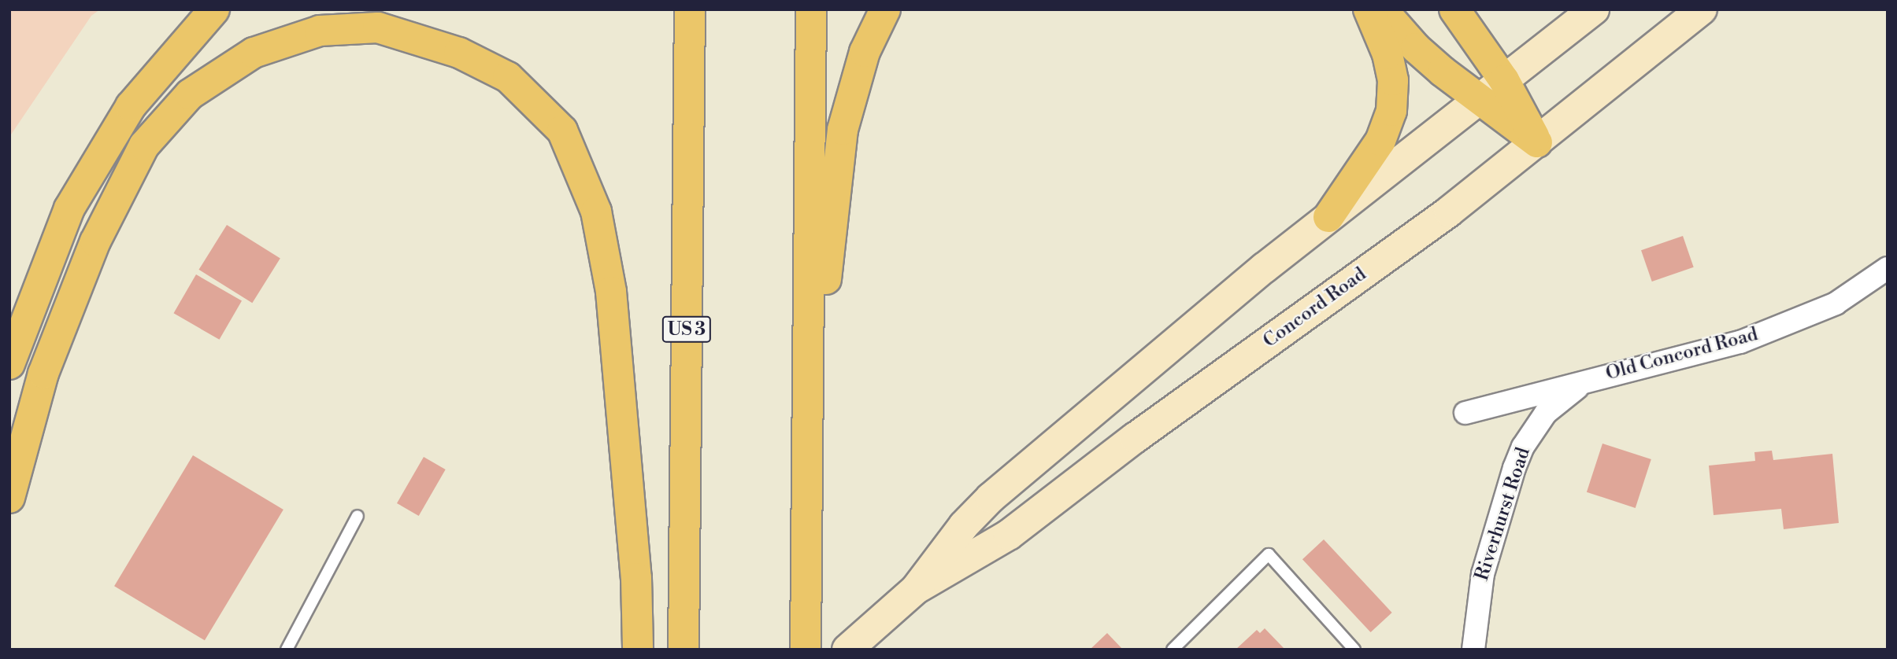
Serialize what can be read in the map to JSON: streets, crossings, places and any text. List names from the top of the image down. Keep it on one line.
{"streets":{"highway":["US 3"],"main road":["Concord Road"],"street":["Old Concord Road","Riverhurst Road"]},"crossings":[["Old Concord Road","Riverhurst Road"]]}
